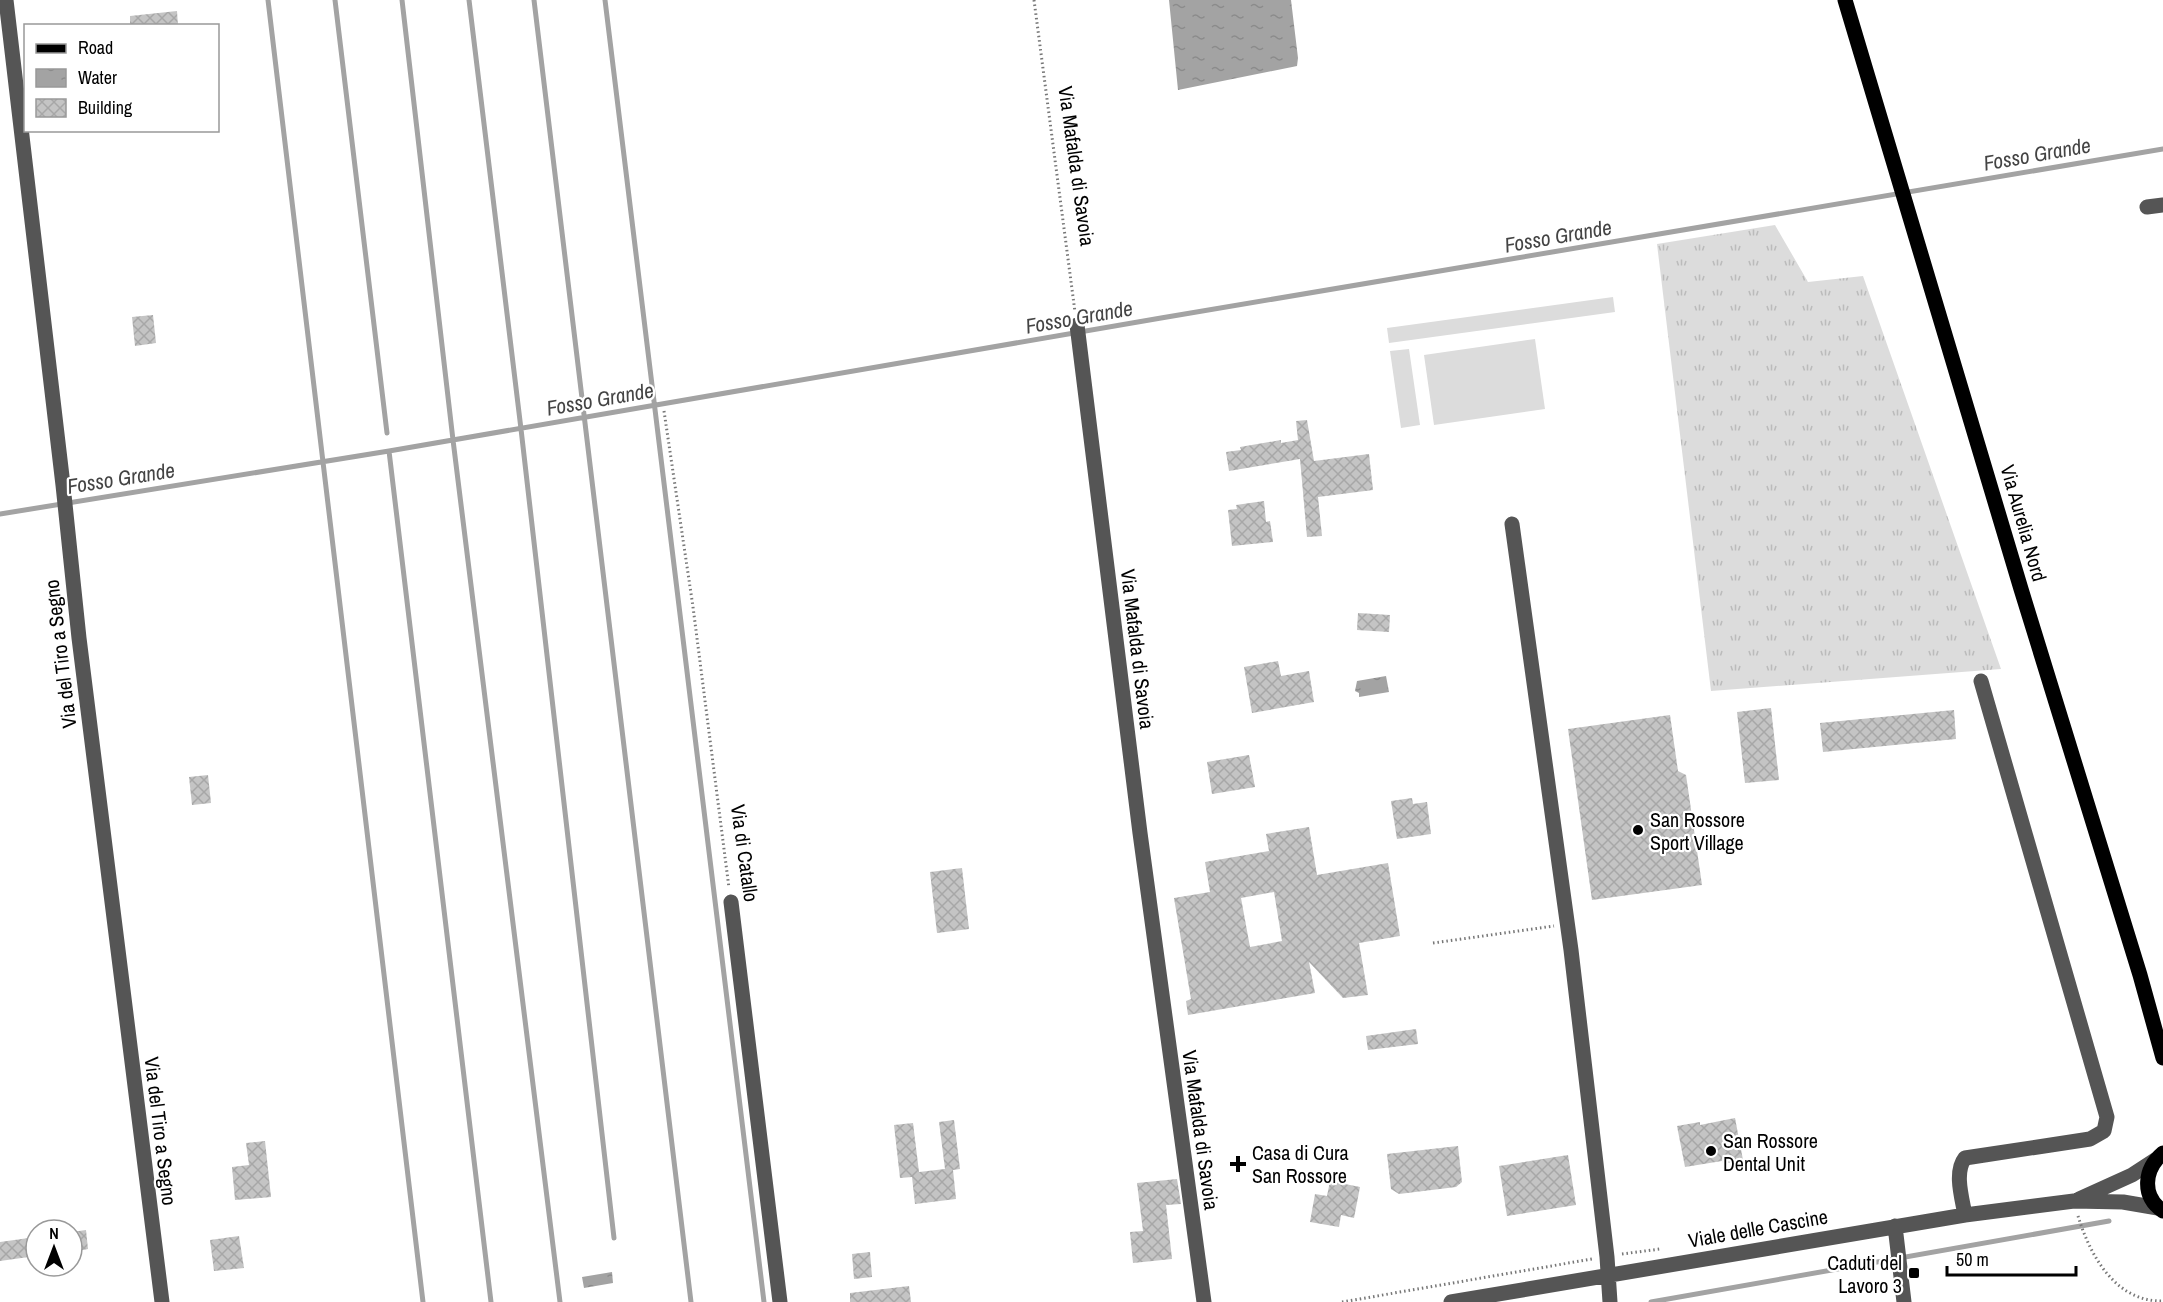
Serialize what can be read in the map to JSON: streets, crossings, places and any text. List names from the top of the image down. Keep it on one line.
{"streets":{"main road":["Via Aurelia Nord"],"street":["Via Mafalda di Savoia","Via del Tiro a Segno","Via di Catallo","Viale delle Cascine"]},"water":["Fosso Grande"],"places":{"other":["San Rossore Sport Village","San Rossore Dental Unit"],"health":["Casa di Cura San Rossore"],"transit":["Caduti del Lavoro 3"]},"legend":["Road","Water","Building"],"scale_bar":"50 m","north":"top"}
